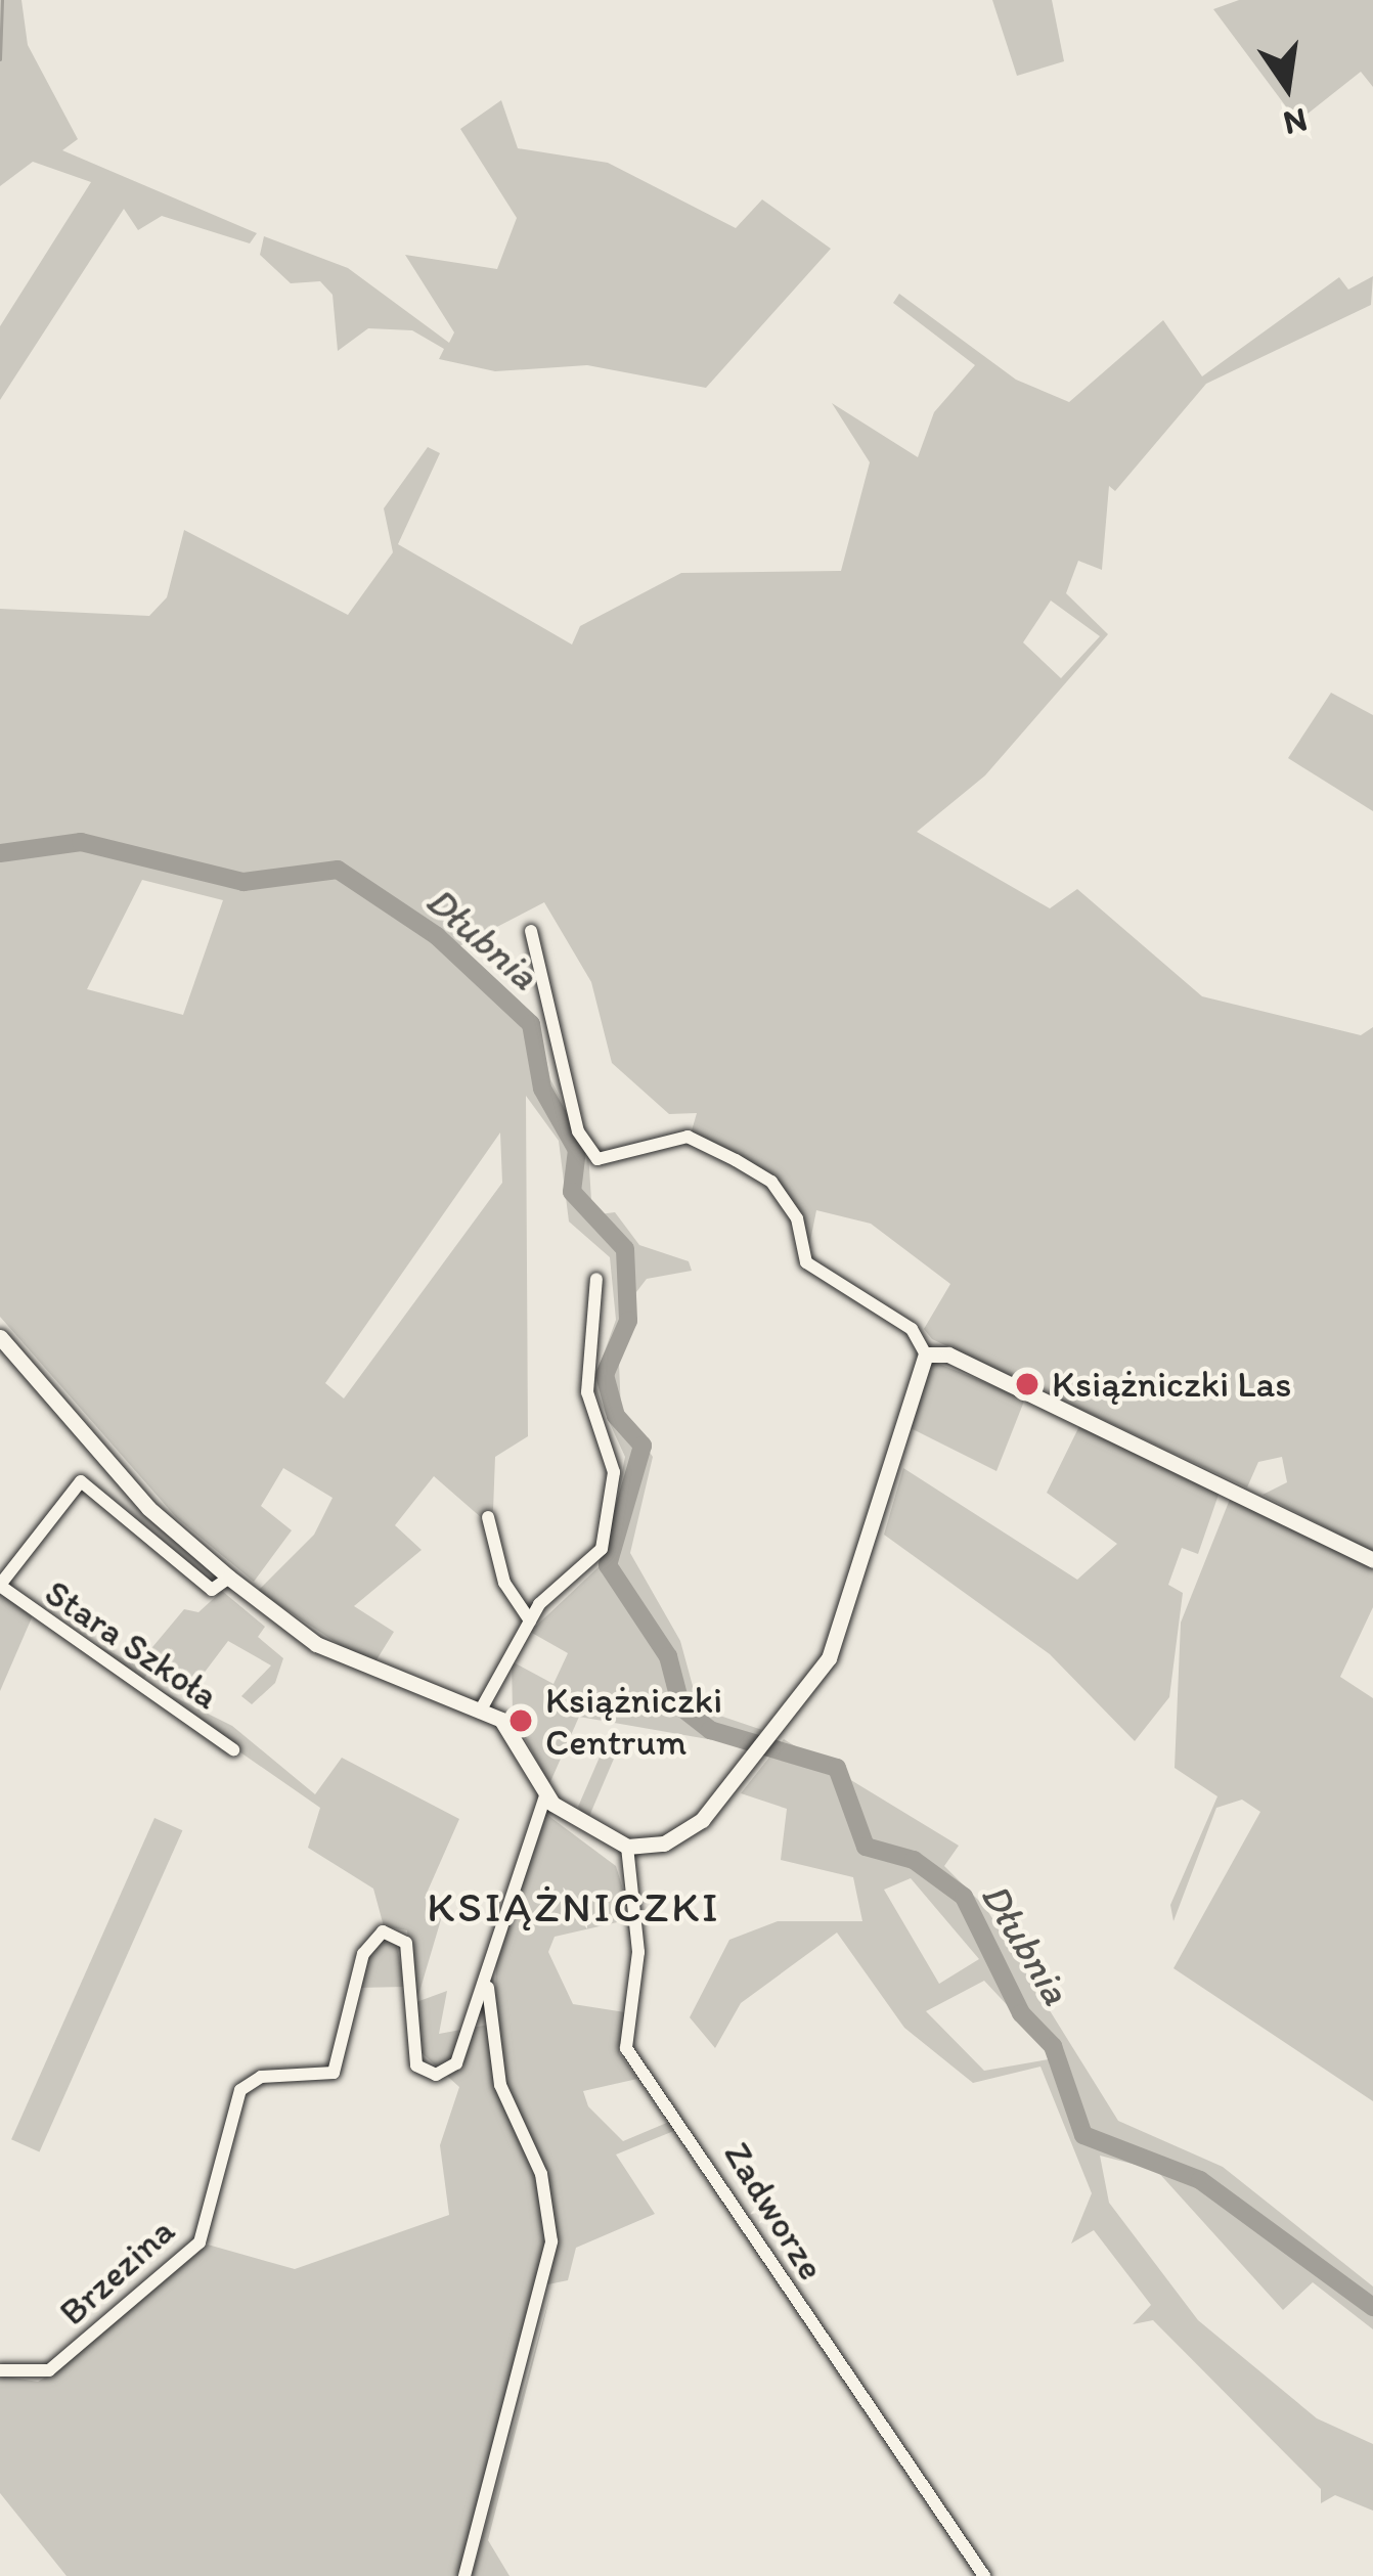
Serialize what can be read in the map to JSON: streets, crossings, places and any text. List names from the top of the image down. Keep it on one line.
{"streets":{"street":["Stara Szkoła","Zadworze","Brzezina"]},"districts":["KSIĄŻNICZKI"],"water":["Dłubnia"],"places":["Książniczki Las","Książniczki Centrum"],"north":"bottom"}
